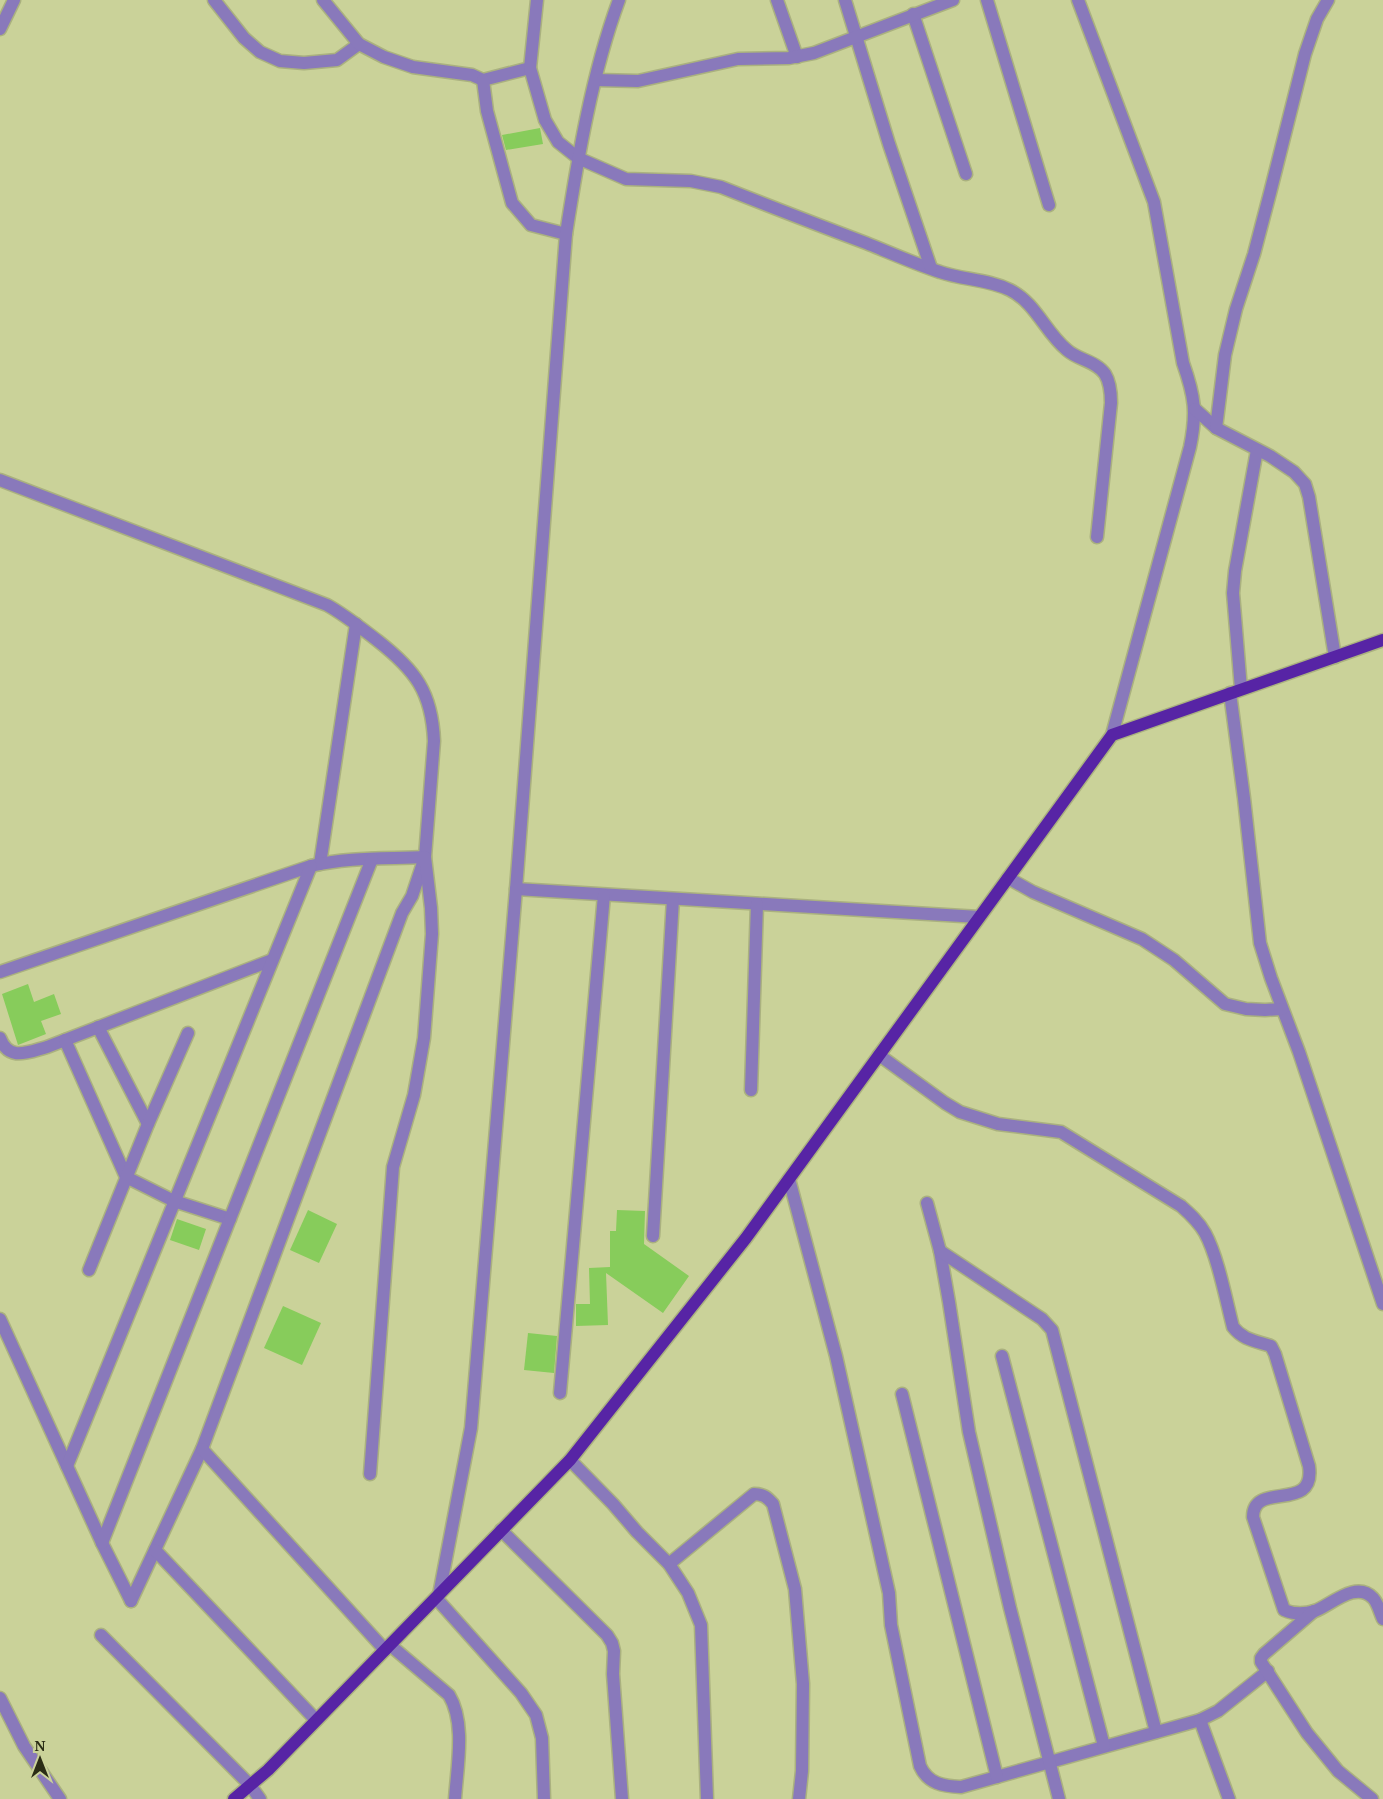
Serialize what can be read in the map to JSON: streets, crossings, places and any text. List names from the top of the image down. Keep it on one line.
{"north":"top"}
